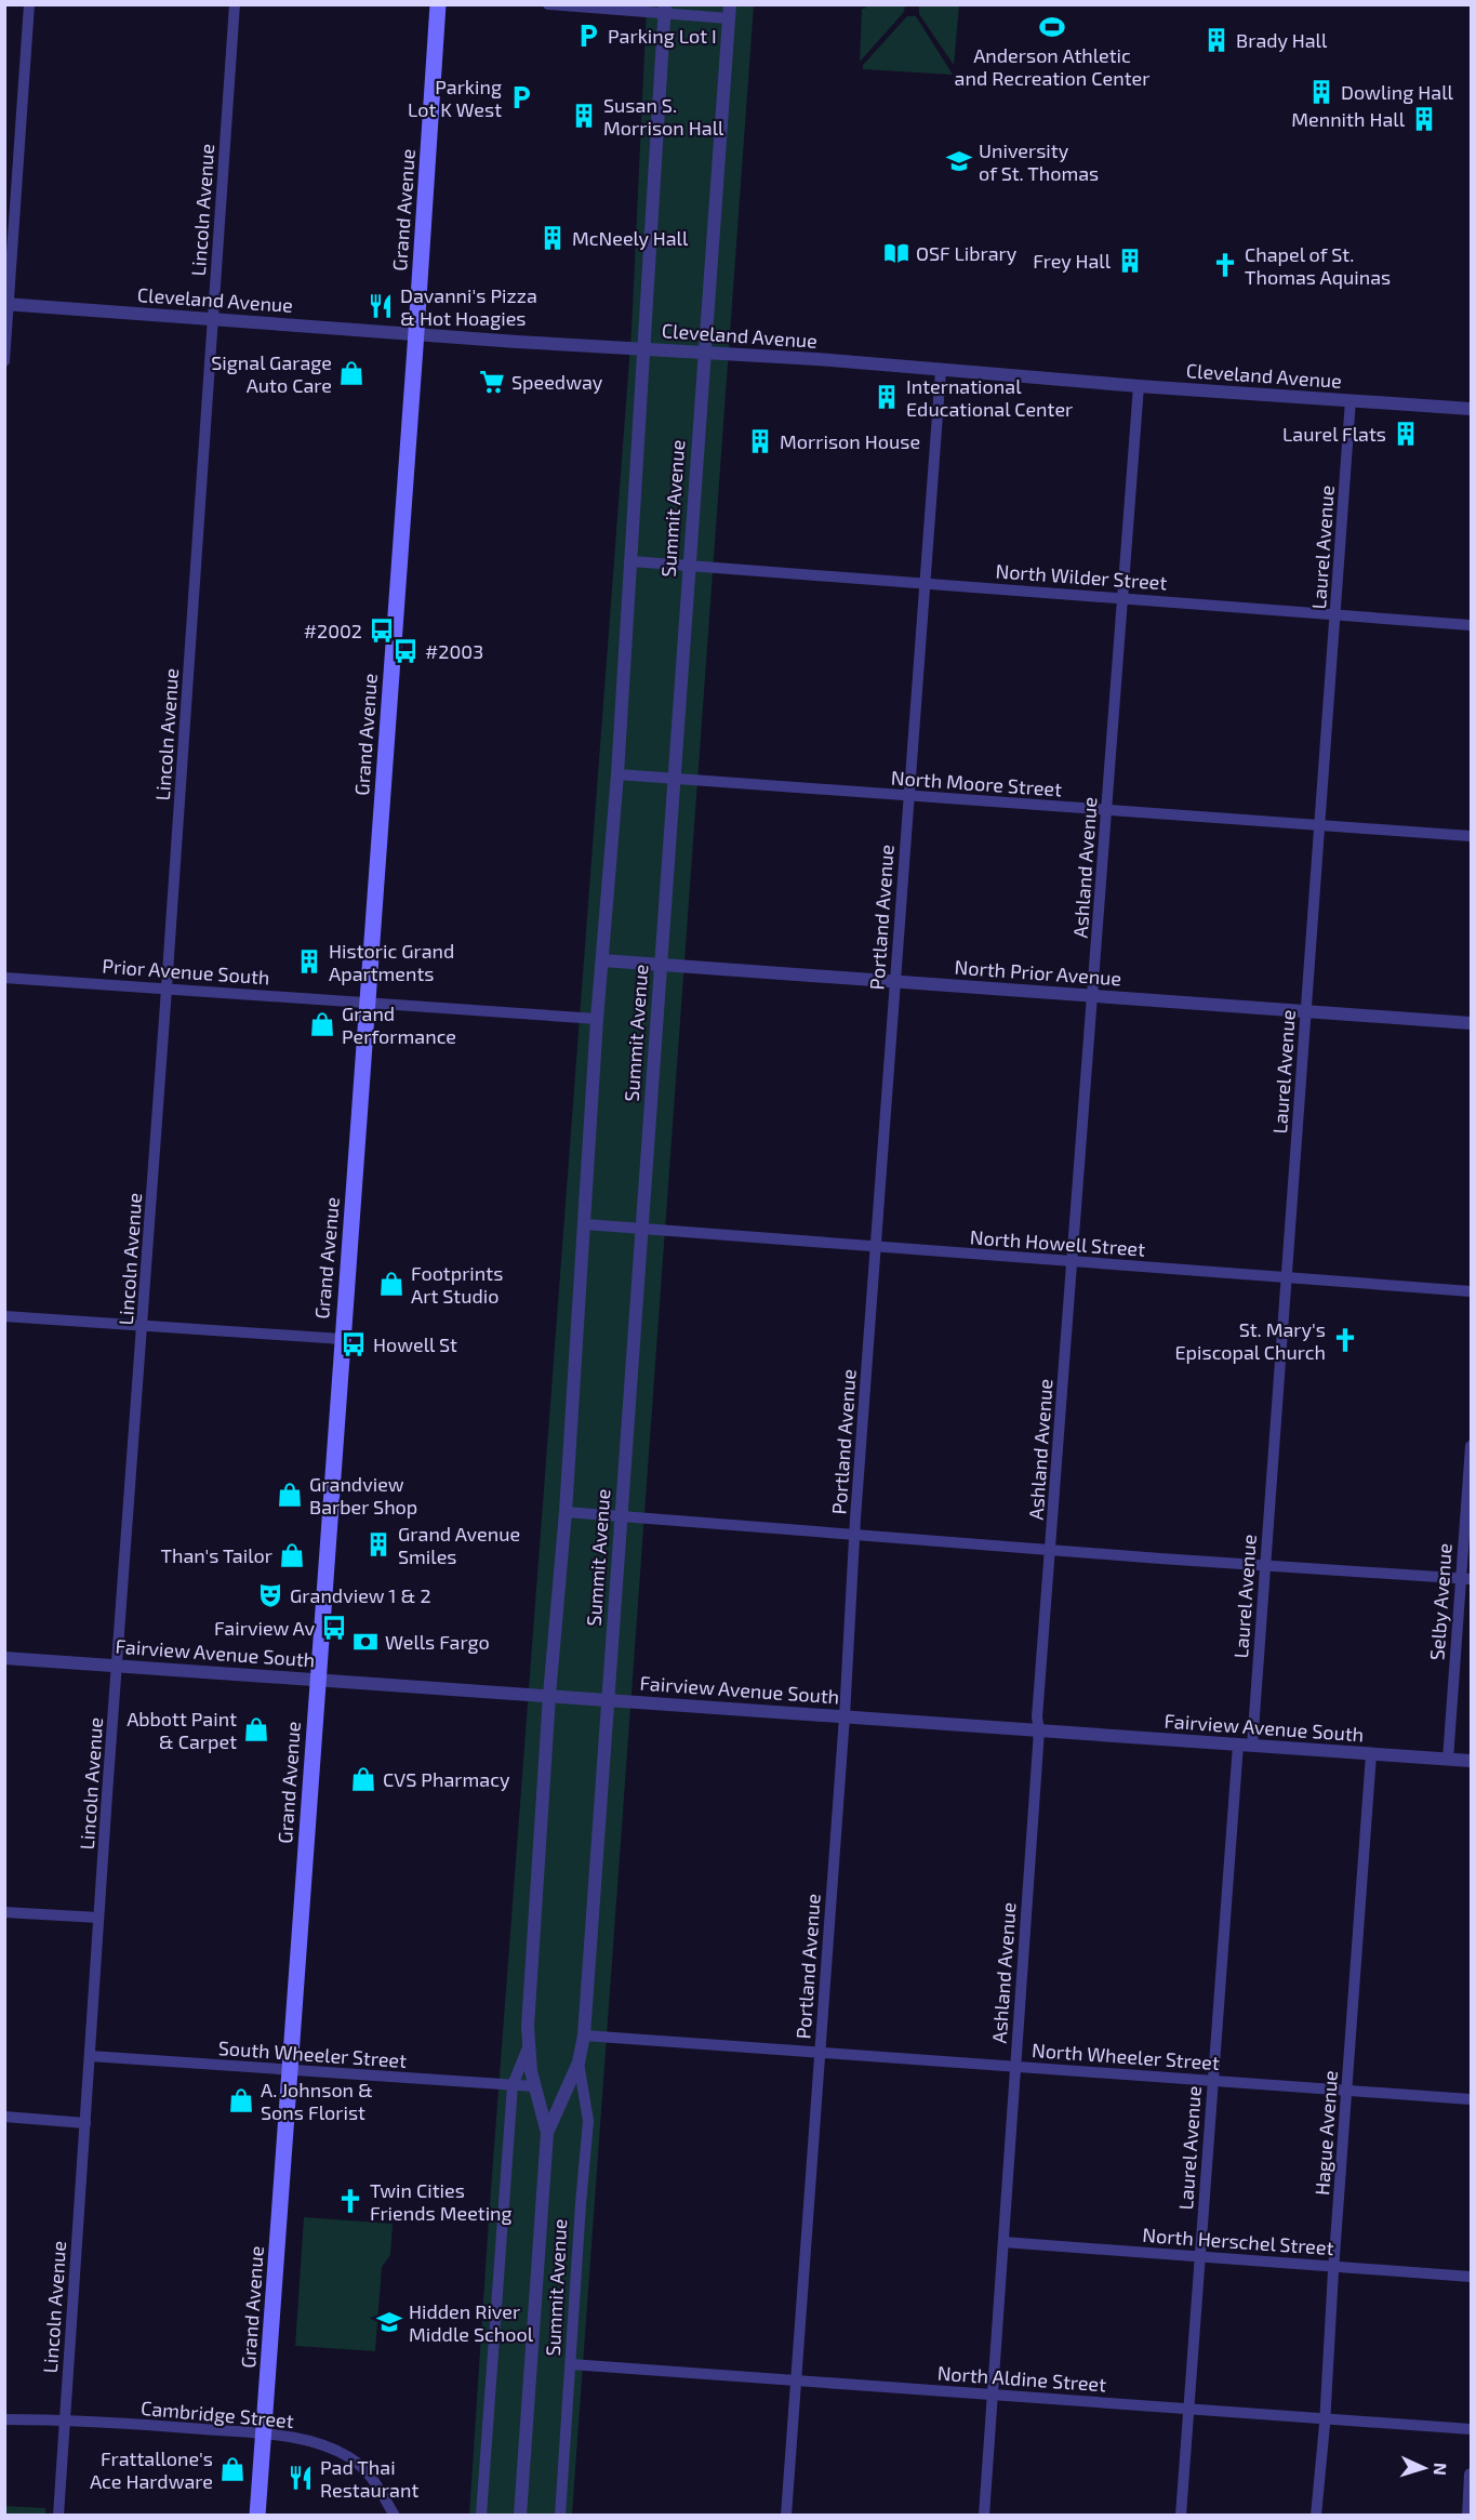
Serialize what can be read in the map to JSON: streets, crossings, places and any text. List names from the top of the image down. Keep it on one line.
{"streets":{"main road":["Grand Avenue"],"street":["Lincoln Avenue","Cleveland Avenue","Summit Avenue","Laurel Avenue","North Wilder Street","North Moore Street","Ashland Avenue","Portland Avenue","Prior Avenue South","North Prior Avenue","North Howell Street","Selby Avenue","Fairview Avenue South","South Wheeler Street","North Wheeler Street","Hague Avenue","North Herschel Street","North Aldine Street","Cambridge Street"]},"crossings":[["Lincoln Avenue","Cleveland Avenue"],["Lincoln Avenue","Prior Avenue South"],["Lincoln Avenue","Fairview Avenue South"],["Lincoln Avenue","South Wheeler Street"],["Lincoln Avenue","Cambridge Street"],["Grand Avenue","Cleveland Avenue"],["Grand Avenue","Prior Avenue South"],["Grand Avenue","Fairview Avenue South"],["Grand Avenue","South Wheeler Street"],["Grand Avenue","Cambridge Street"],["Cleveland Avenue","Summit Avenue"],["Cleveland Avenue","Laurel Avenue"],["Cleveland Avenue","Ashland Avenue"],["Cleveland Avenue","Portland Avenue"],["Summit Avenue","North Wilder Street"],["Summit Avenue","North Moore Street"],["Summit Avenue","Prior Avenue South"],["Summit Avenue","North Prior Avenue"],["Summit Avenue","North Howell Street"],["Summit Avenue","Fairview Avenue South"],["Summit Avenue","South Wheeler Street"],["Summit Avenue","North Wheeler Street"],["Summit Avenue","North Aldine Street"],["Laurel Avenue","North Wilder Street"],["Laurel Avenue","North Moore Street"],["Laurel Avenue","North Prior Avenue"],["Laurel Avenue","North Howell Street"],["Laurel Avenue","Fairview Avenue South"],["Laurel Avenue","North Wheeler Street"],["Laurel Avenue","North Herschel Street"],["Laurel Avenue","North Aldine Street"],["North Wilder Street","Ashland Avenue"],["North Wilder Street","Portland Avenue"],["North Moore Street","Ashland Avenue"],["North Moore Street","Portland Avenue"],["Ashland Avenue","North Prior Avenue"],["Ashland Avenue","North Howell Street"],["Ashland Avenue","Fairview Avenue South"],["Ashland Avenue","North Wheeler Street"],["Ashland Avenue","North Herschel Street"],["Ashland Avenue","North Aldine Street"],["Portland Avenue","North Prior Avenue"],["Portland Avenue","North Howell Street"],["Portland Avenue","Fairview Avenue South"],["Portland Avenue","North Wheeler Street"],["Portland Avenue","North Aldine Street"],["Selby Avenue","Fairview Avenue South"],["Fairview Avenue South","Hague Avenue"],["North Wheeler Street","Hague Avenue"],["Hague Avenue","North Herschel Street"],["Hague Avenue","North Aldine Street"]],"places":{"sports":["Anderson Athletic and Recreation Center"],"parking":["Parking Lot I","Parking Lot K West"],"building":["Brady Hall","Dowling Hall","Susan S. Morrison Hall","Mennith Hall","McNeely Hall","Frey Hall","International Educational Center","Laurel Flats","Morrison House","Historic Grand Apartments","Grand Avenue Smiles"],"school or university":["University of St. Thomas","Hidden River Middle School"],"library":["OSF Library"],"church":["Chapel of St. Thomas Aquinas","St. Mary's Episcopal Church","Twin Cities Friends Meeting"],"restaurant":["Davanni's Pizza & Hot Hoagies","Pad Thai Restaurant"],"shop":["Signal Garage Auto Care","Grand Performance","Footprints Art Studio","Grandview Barber Shop","Than's Tailor","Abbott Paint & Carpet","CVS Pharmacy","A. Johnson & Sons Florist","Frattallone's Ace Hardware"],"supermarket":["Speedway"],"bus stop":["#2002","#2003","Howell St","Fairview Av"],"theatre":["Grandview 1 & 2"],"bank":["Wells Fargo"]},"north":"right"}
